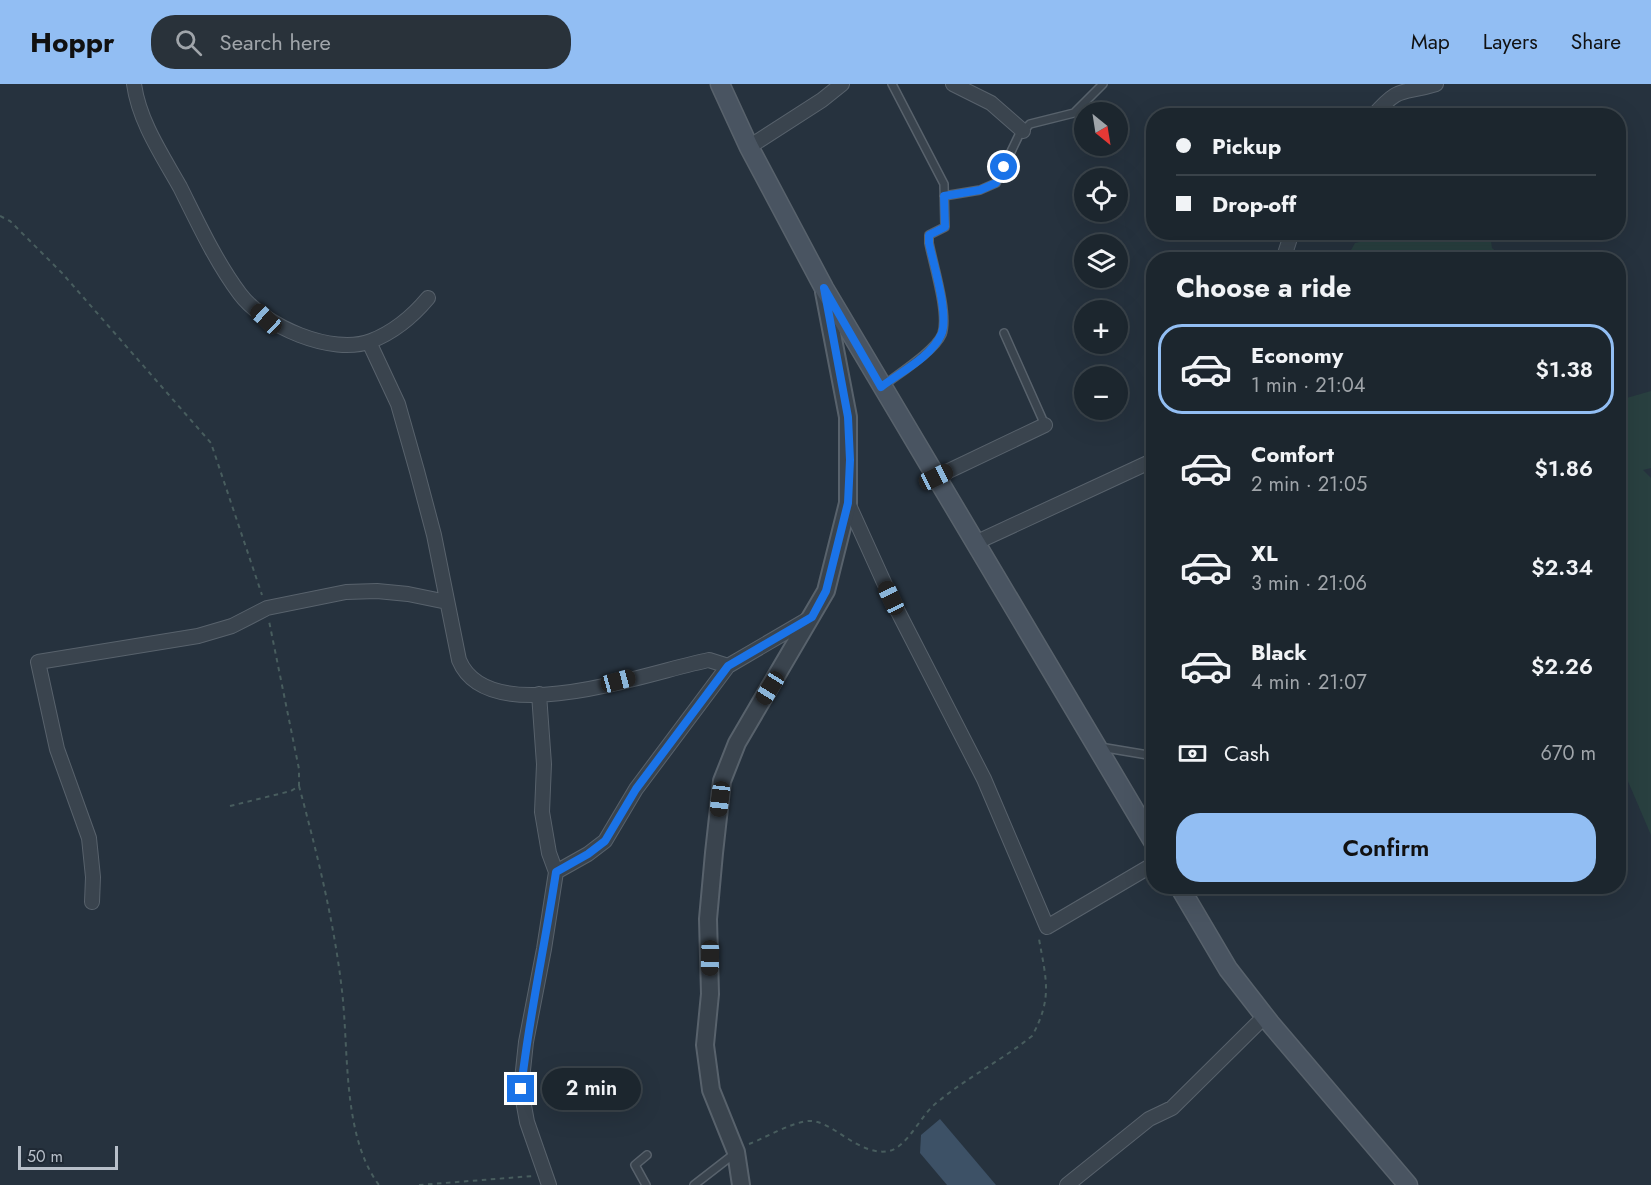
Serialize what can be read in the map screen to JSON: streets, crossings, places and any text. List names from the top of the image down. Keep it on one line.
{"scale_bar":"50 m","north":"bottom right","page":{"header":"Hoppr","search":"Search here","nav":["Map","Layers","Share"],"map_buttons":["+","−"],"banner":["Pickup","Drop-off"],"heading":"Choose a ride","list":[{"name":"Economy","note":"1 min · 21:04","value":"$1.38"},{"name":"Comfort","note":"2 min · 21:05","value":"$1.86"},{"name":"XL","note":"3 min · 21:06","value":"$2.34"},{"name":"Black","note":"4 min · 21:07","value":"$2.26"}],"pay":["Cash","670 m"],"buttons":"Confirm","bubble":"2 min","scale":"50 m"}}
